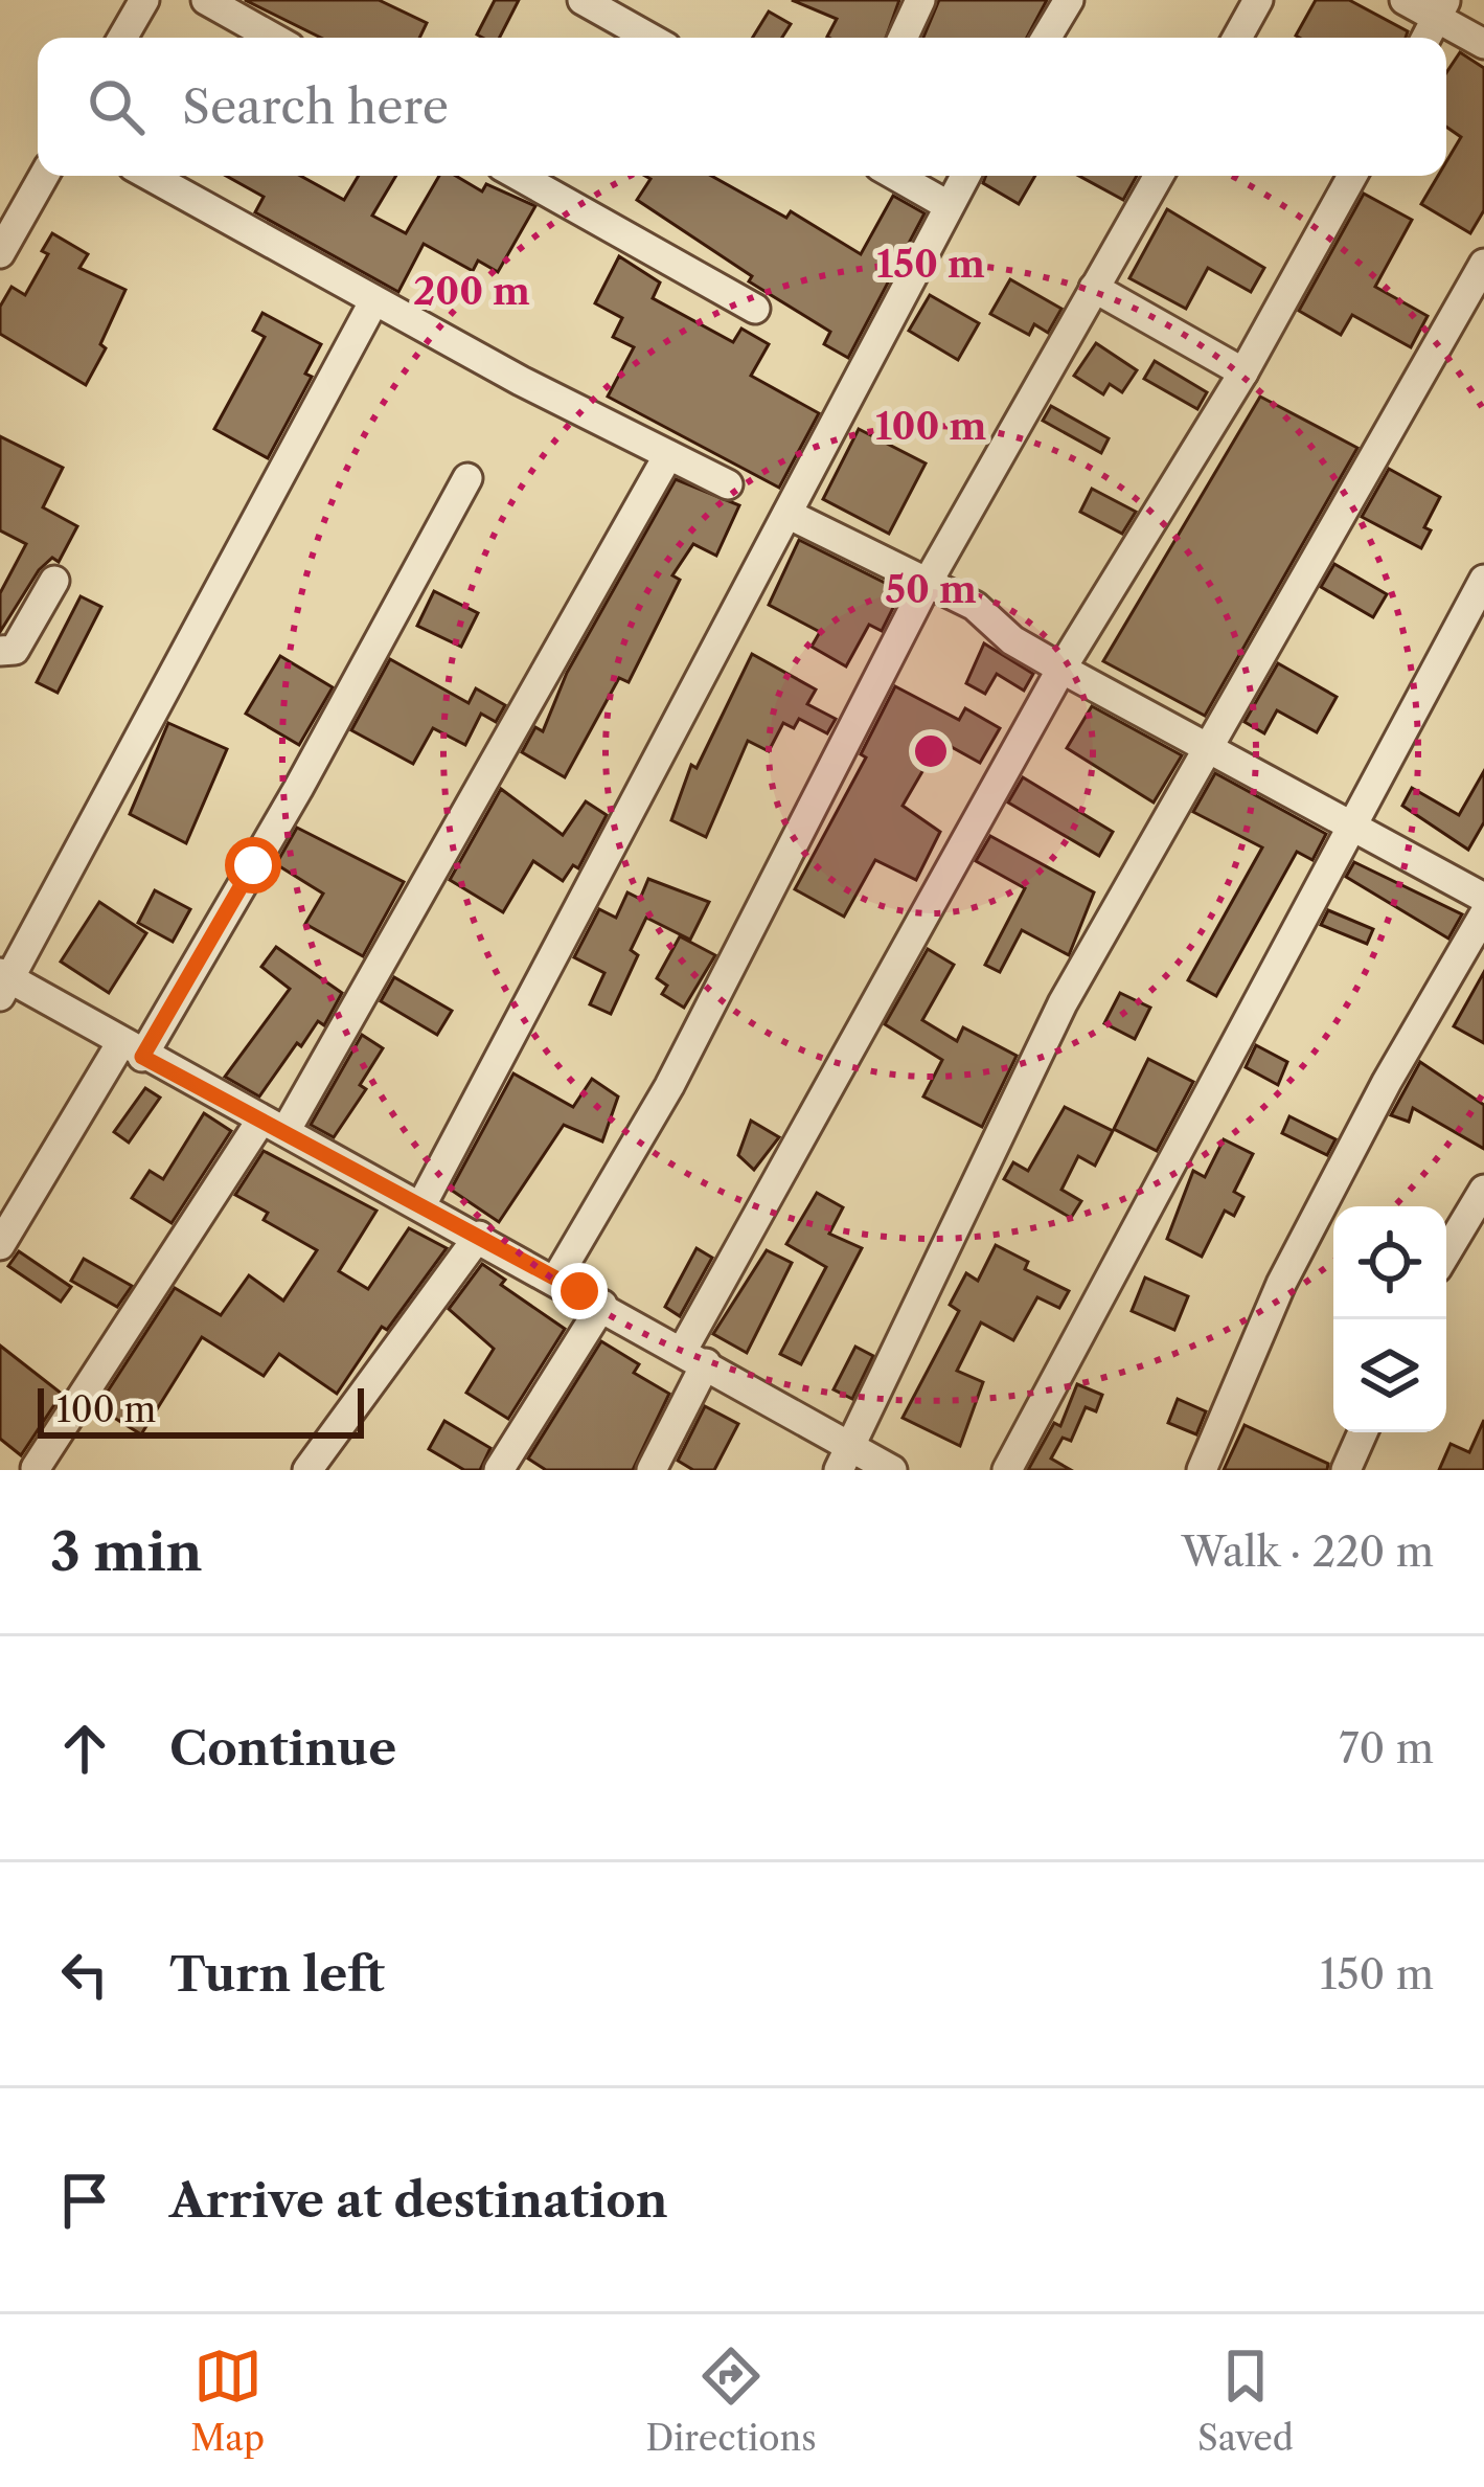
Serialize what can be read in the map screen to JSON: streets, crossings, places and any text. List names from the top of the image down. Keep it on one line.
{"scale_bar":"100 m","page":{"search":"Search here","scale":"100 m","heading":["3 min","Walk · 220 m"],"list":[["Continue","70 m"],["Turn left","150 m"],"Arrive at destination"],"nav":["Map","Directions","Saved"]},"rings":["150 m","200 m","100 m","50 m"]}
